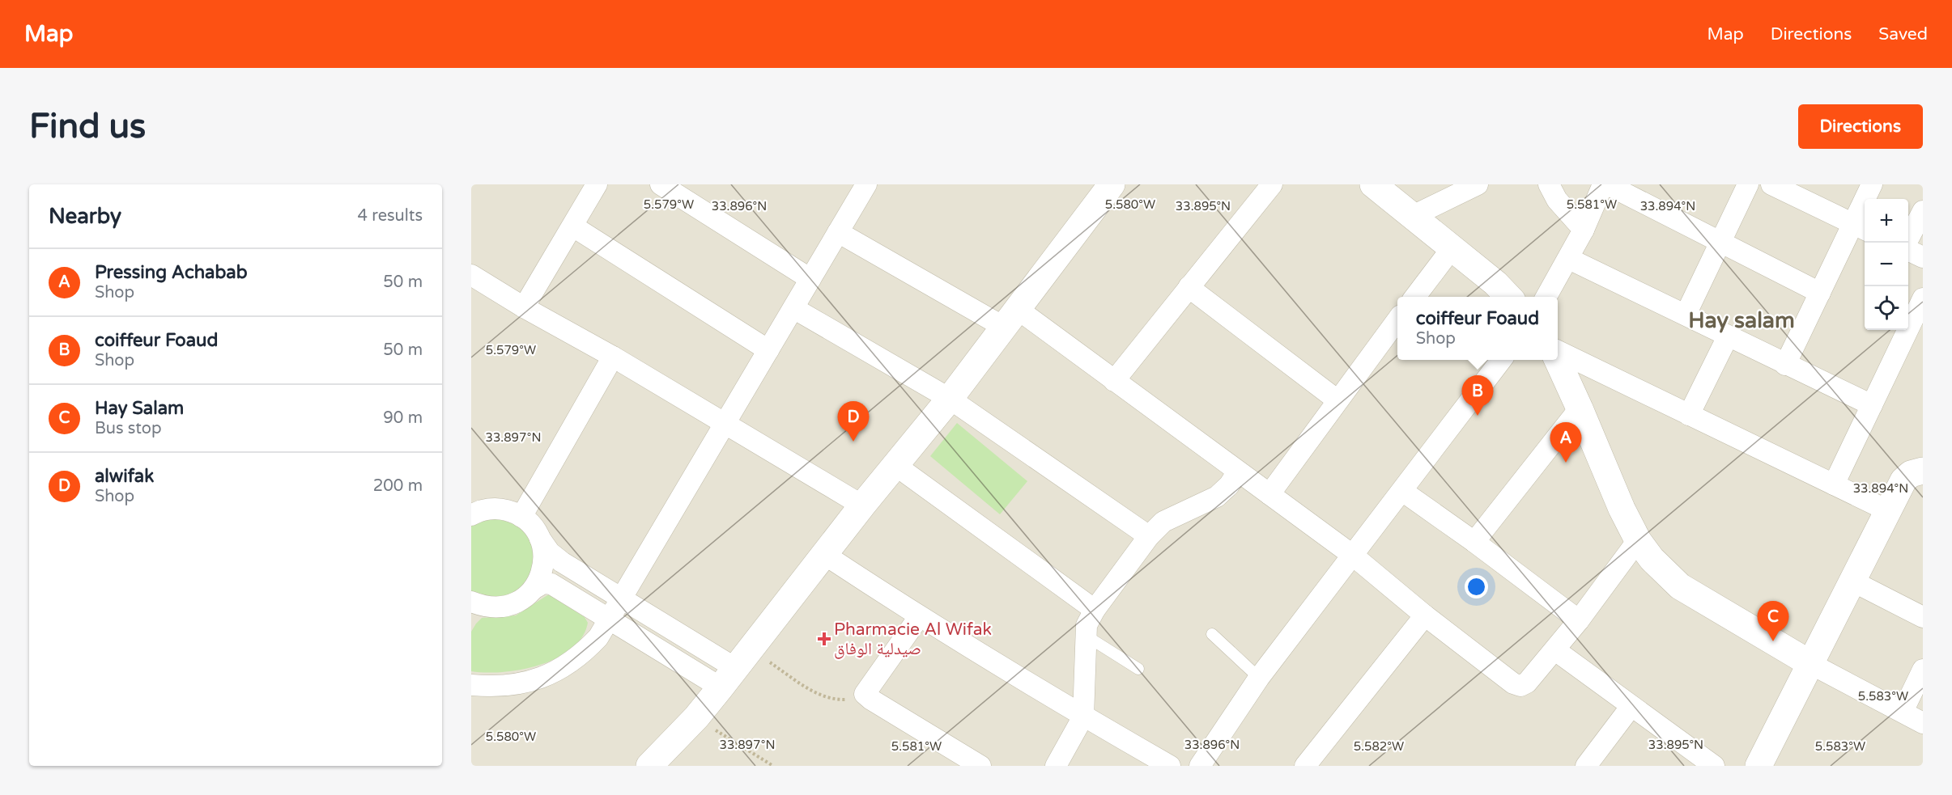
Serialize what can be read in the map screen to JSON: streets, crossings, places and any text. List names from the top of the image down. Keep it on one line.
{"districts":["Hay salam"],"places":{"health":["Pharmacie Al Wifak صيدلية الوفاق"]},"page":{"header":"Map","nav":["Map","Directions","Saved"],"buttons":"Directions","title":"Find us","heading":["Nearby","4 results"],"map_buttons":["+","−"],"list":[{"mark":"A","name":"Pressing Achabab","note":"Shop","value":"50 m"},{"mark":"B","name":"coiffeur Foaud","note":"Shop","value":"50 m"},{"mark":"C","name":"Hay Salam","note":"Bus stop","value":"90 m"},{"mark":"D","name":"alwifak","note":"Shop","value":"200 m"}],"popup":["coiffeur Foaud","Shop"],"pins":["B","D","A","C"]},"coordinates":["5.579°W","5.580°W","5.581°W","33.895°N","33.896°N","33.894°N","33.897°N","5.583°W","5.582°W"]}
